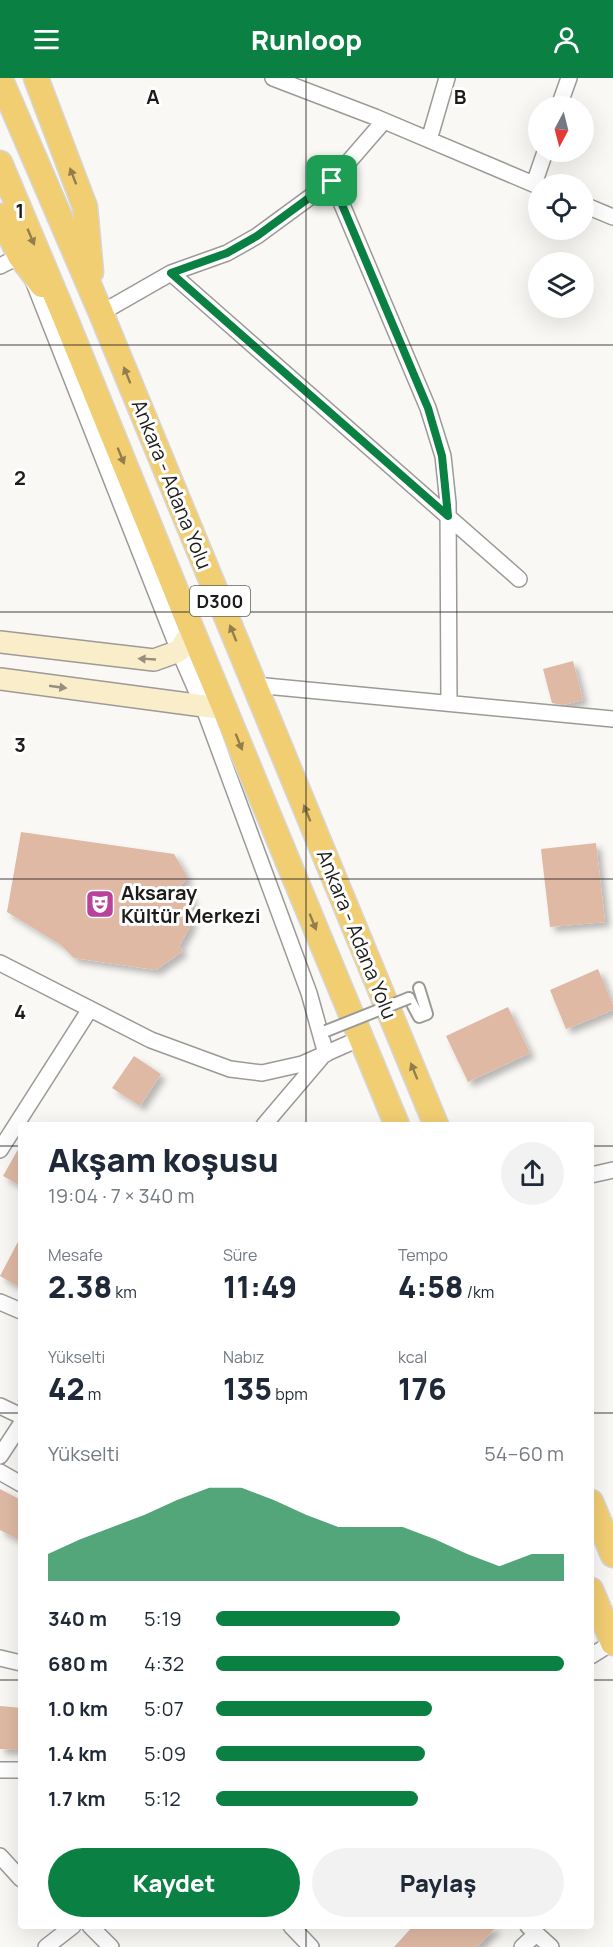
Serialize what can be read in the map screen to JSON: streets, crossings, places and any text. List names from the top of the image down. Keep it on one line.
{"streets":{"highway":["Ankara - Adana Yolu","D300"]},"places":{"theatre":["Aksaray Kültür Merkezi"]},"north":"bottom","page":{"header":"Runloop","heading":["Akşam koşusu","19:04 · 7 × 340 m"],"stats":[["Mesafe","2.38 km"],["Süre","11:49"],["Tempo","4:58 /km"],["Yükselti","42 m"],["Nabız","135 bpm"],["kcal","176"]],"chart":["Yükselti","54–60 m"],"list":[{"name":"340 m","note":"5:19"},{"name":"680 m","note":"4:32"},{"name":"1.0 km","note":"5:07"},{"name":"1.4 km","note":"5:09"},{"name":"1.7 km","note":"5:12"}],"buttons":["Kaydet","Paylaş"]},"grid":{"columns":["A","B"],"rows":["1","2","3","4"]}}
